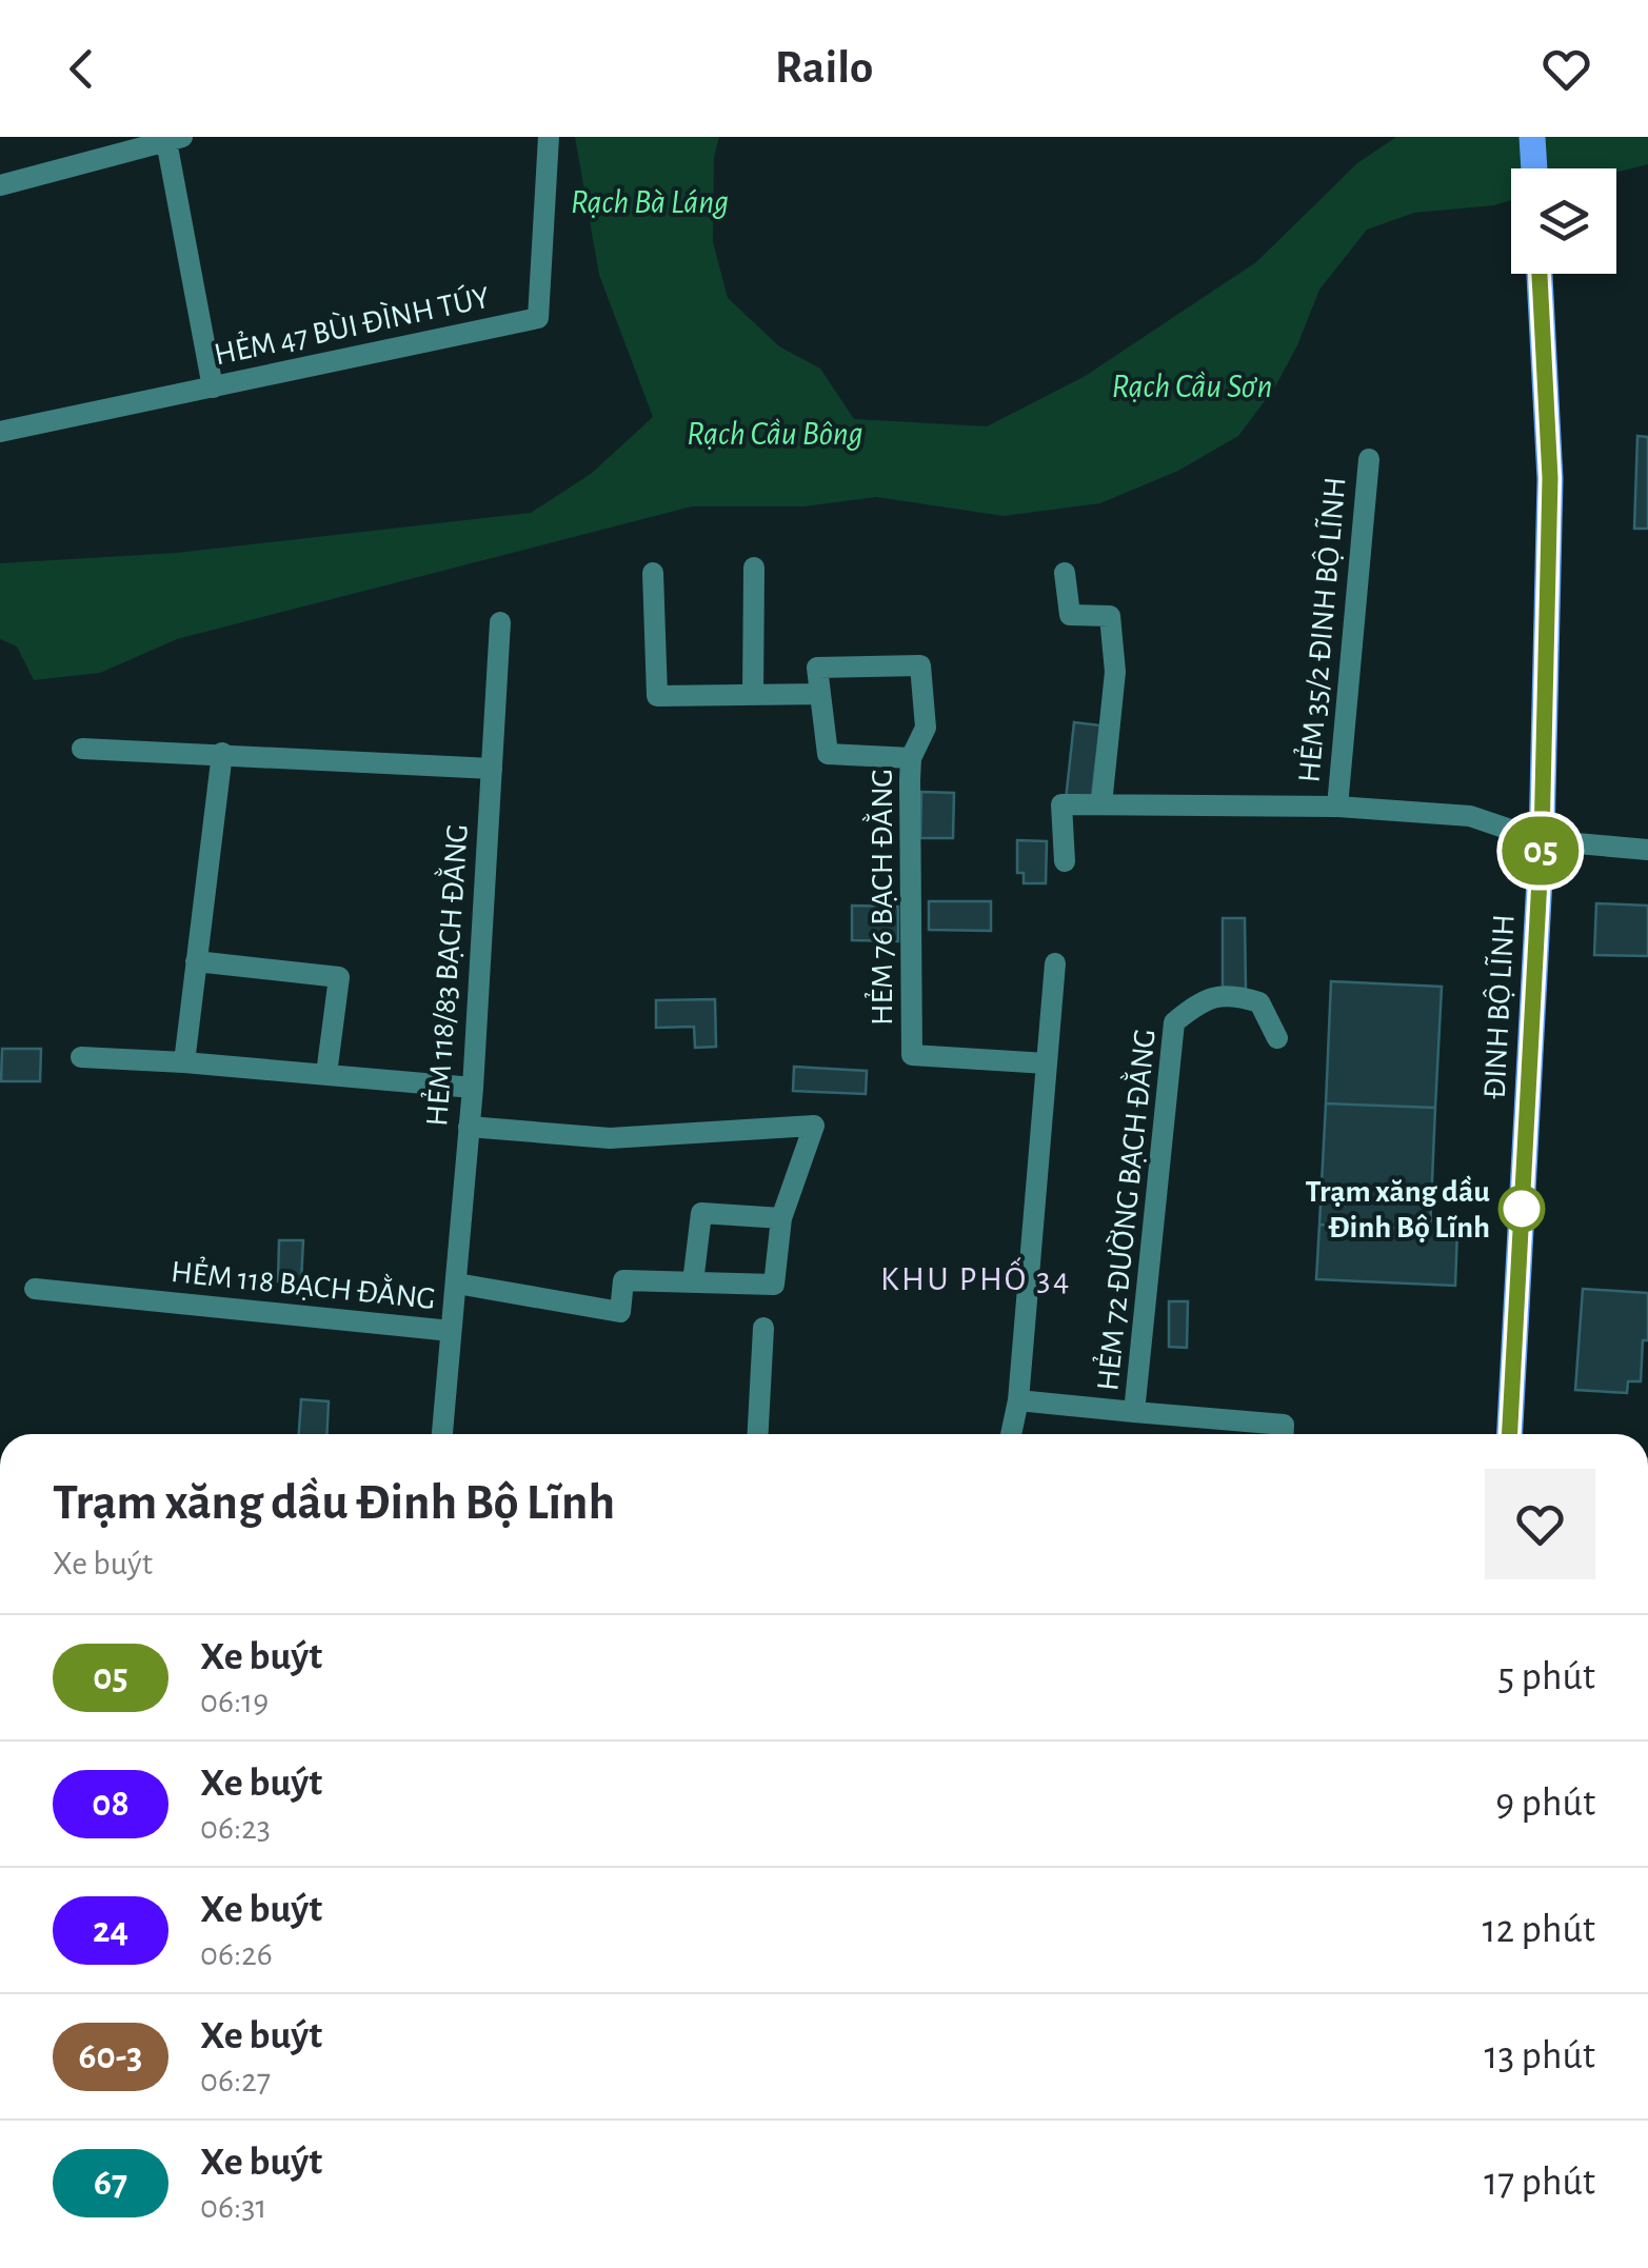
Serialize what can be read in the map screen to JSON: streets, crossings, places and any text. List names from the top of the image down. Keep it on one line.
{"streets":{"main road":["ĐINH BỘ LĨNH"],"street":["HẺM 47 BÙI ĐÌNH TÚY","HẺM 35/2 ĐINH BỘ LĨNH","HẺM 76 BẠCH ĐẰNG","HẺM 118/83 BẠCH ĐẰNG","HẺM 72 ĐƯỜNG BẠCH ĐẰNG","HẺM 118 BẠCH ĐẰNG"]},"crossings":[["HẺM 118/83 BẠCH ĐẰNG","HẺM 118 BẠCH ĐẰNG"]],"districts":["KHU PHỐ 34"],"water":["Rạch Bà Láng","Rạch Cầu Sơn","Rạch Cầu Bông"],"places":["Trạm xăng dầu Đinh Bộ Lĩnh"],"lines":["bus line 05"],"page":{"header":"Railo","on_map":"05","heading":["Trạm xăng dầu Đinh Bộ Lĩnh","Xe buýt"],"list":[{"mark":"05","name":"Xe buýt","note":"06:19","value":"5 phút"},{"mark":"08","name":"Xe buýt","note":"06:23","value":"9 phút"},{"mark":"24","name":"Xe buýt","note":"06:26","value":"12 phút"},{"mark":"60-3","name":"Xe buýt","note":"06:27","value":"13 phút"},{"mark":"67","name":"Xe buýt","note":"06:31","value":"17 phút"}]}}
